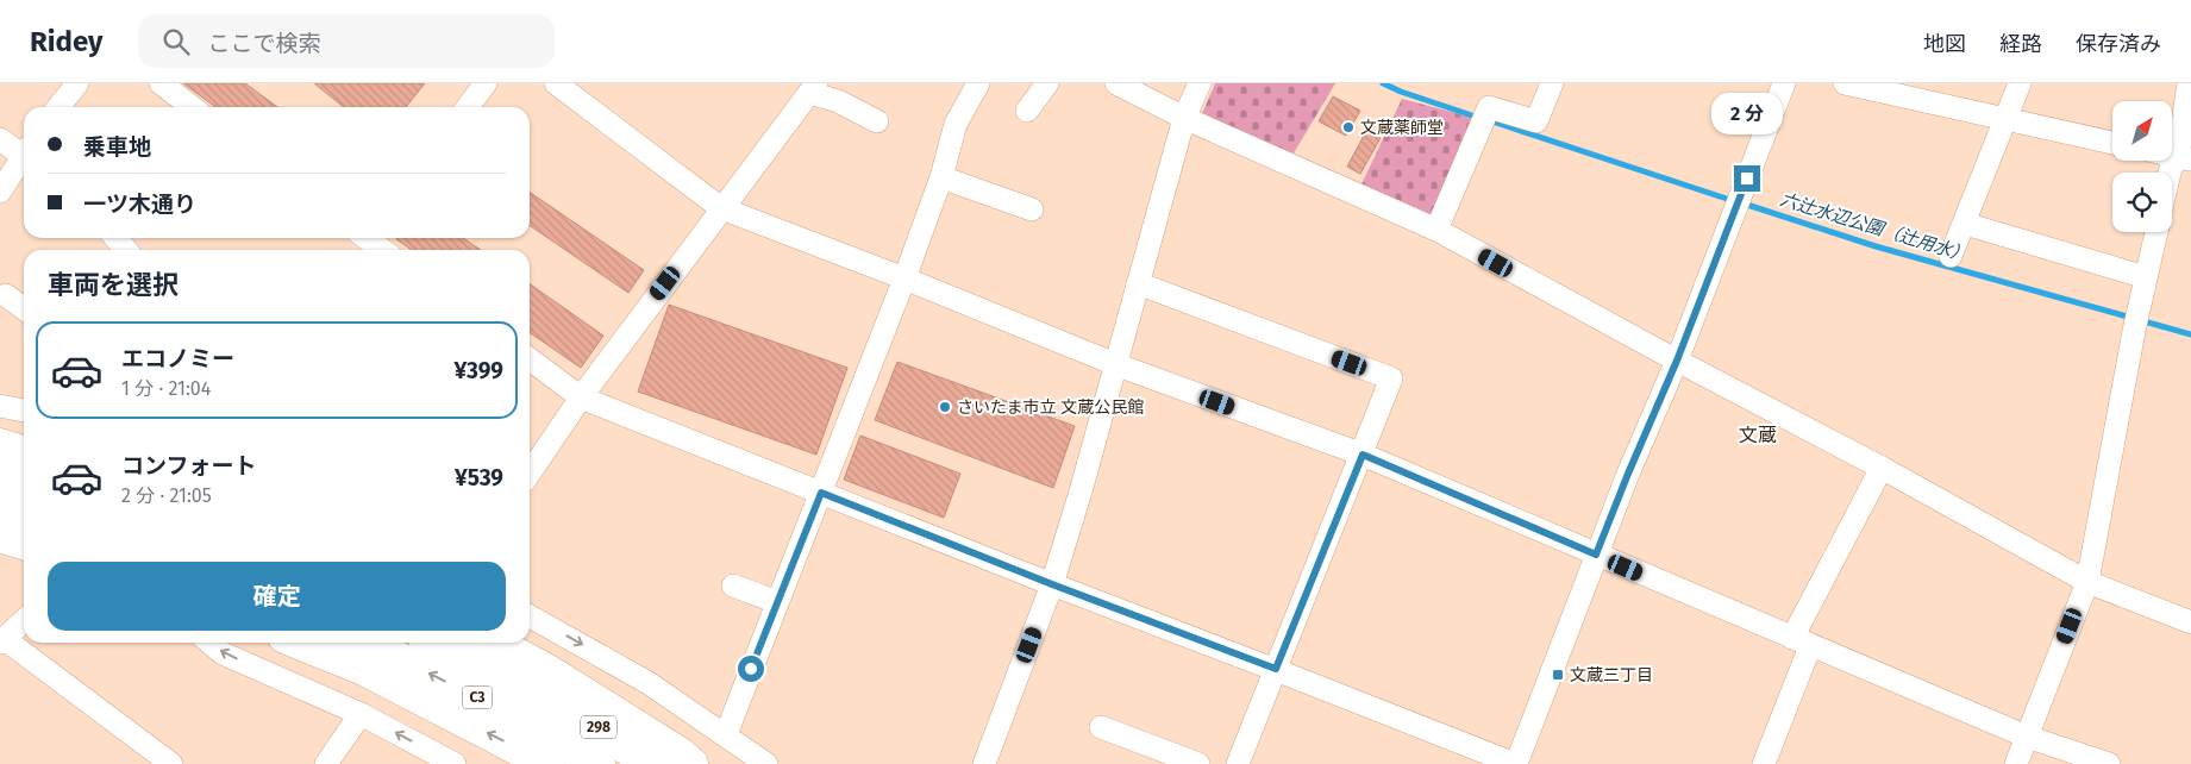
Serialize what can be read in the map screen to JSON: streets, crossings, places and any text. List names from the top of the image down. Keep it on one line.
{"streets":{"highway":["C3","298"]},"districts":["文蔵"],"water":["六辻水辺公園（辻用水）"],"places":{"other":["文蔵薬師堂","さいたま市立 文蔵公民館"],"transit":["文蔵三丁目"]},"north":"top right","page":{"header":"Ridey","search":"ここで検索","nav":["地図","経路","保存済み"],"bubble":"2 分","banner":["乗車地","一ツ木通り"],"heading":"車両を選択","list":[{"name":"エコノミー","note":"1 分 · 21:04","value":"¥399"},{"name":"コンフォート","note":"2 分 · 21:05","value":"¥539"}],"buttons":"確定"}}
